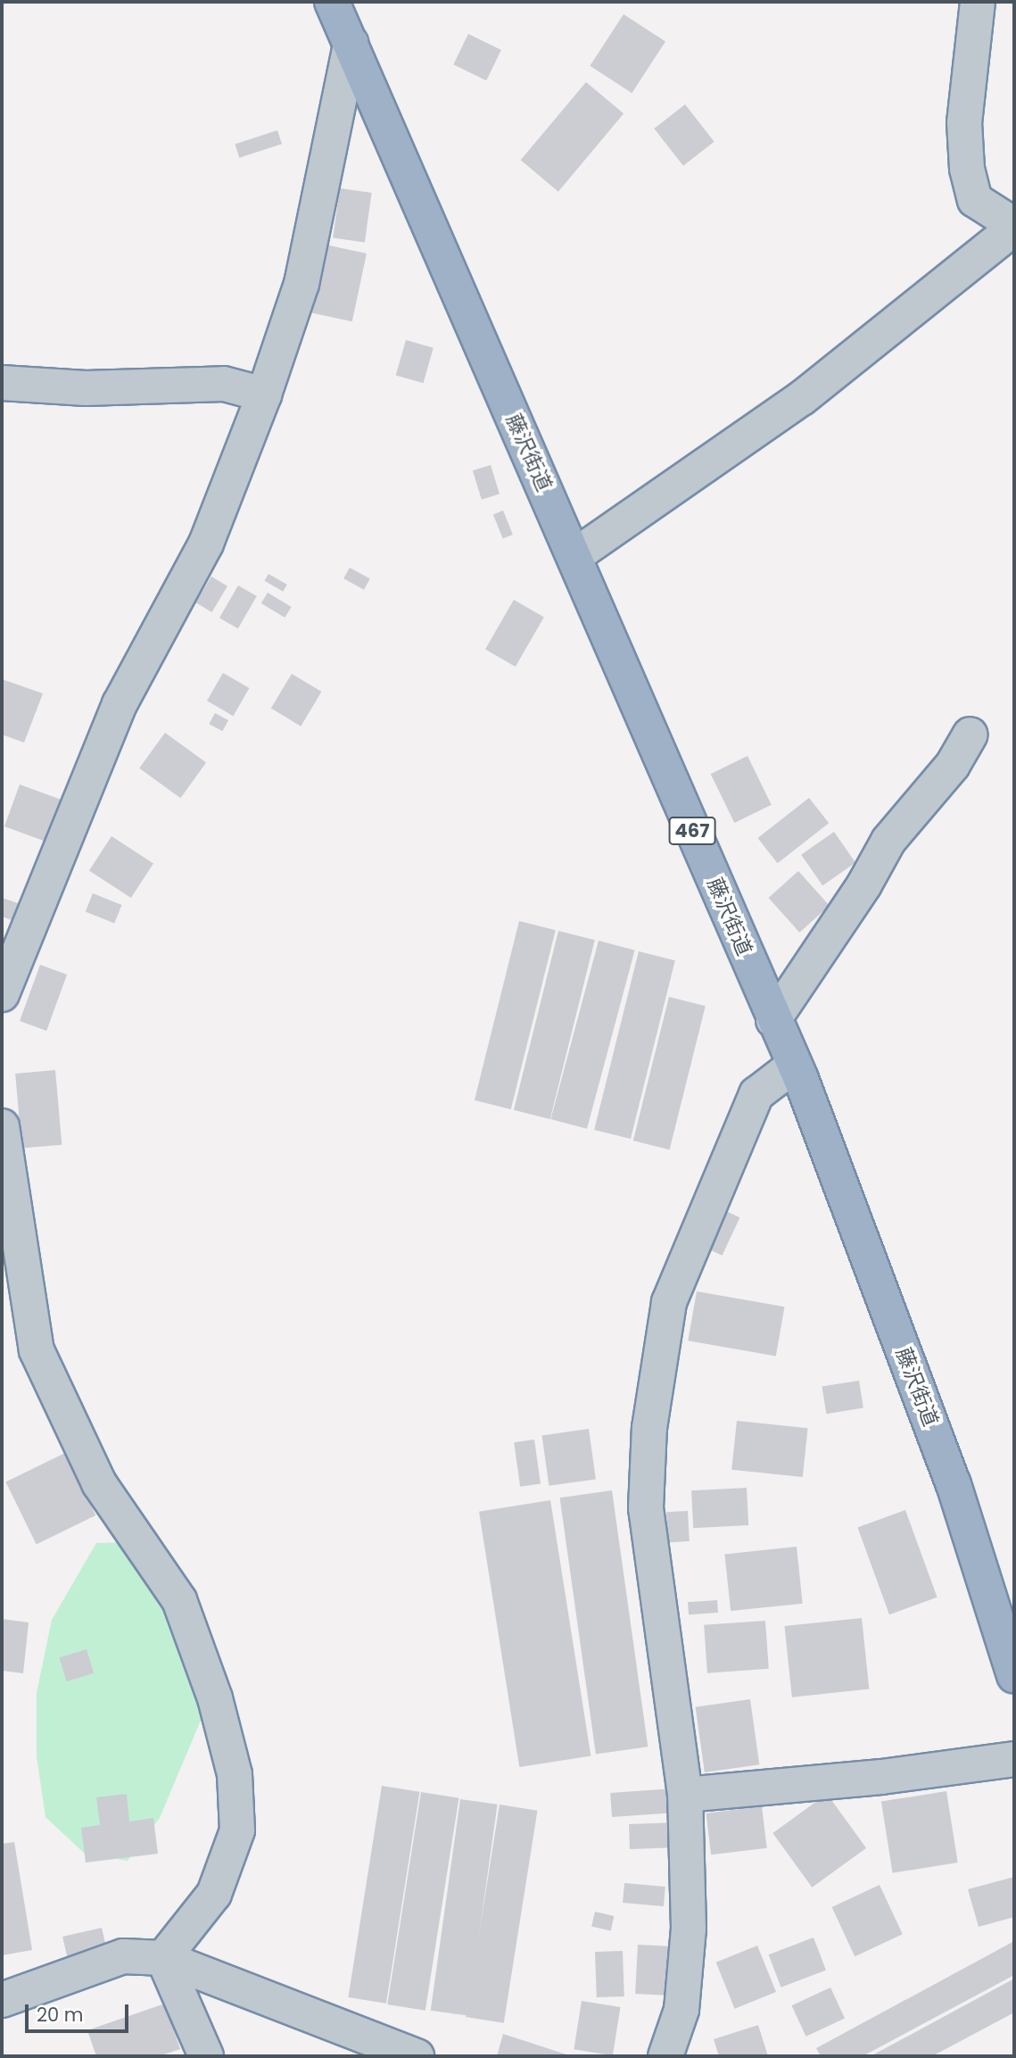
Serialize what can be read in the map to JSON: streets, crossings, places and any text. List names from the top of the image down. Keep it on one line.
{"streets":{"highway":["藤沢街道","467"]},"scale_bar":"20 m"}
